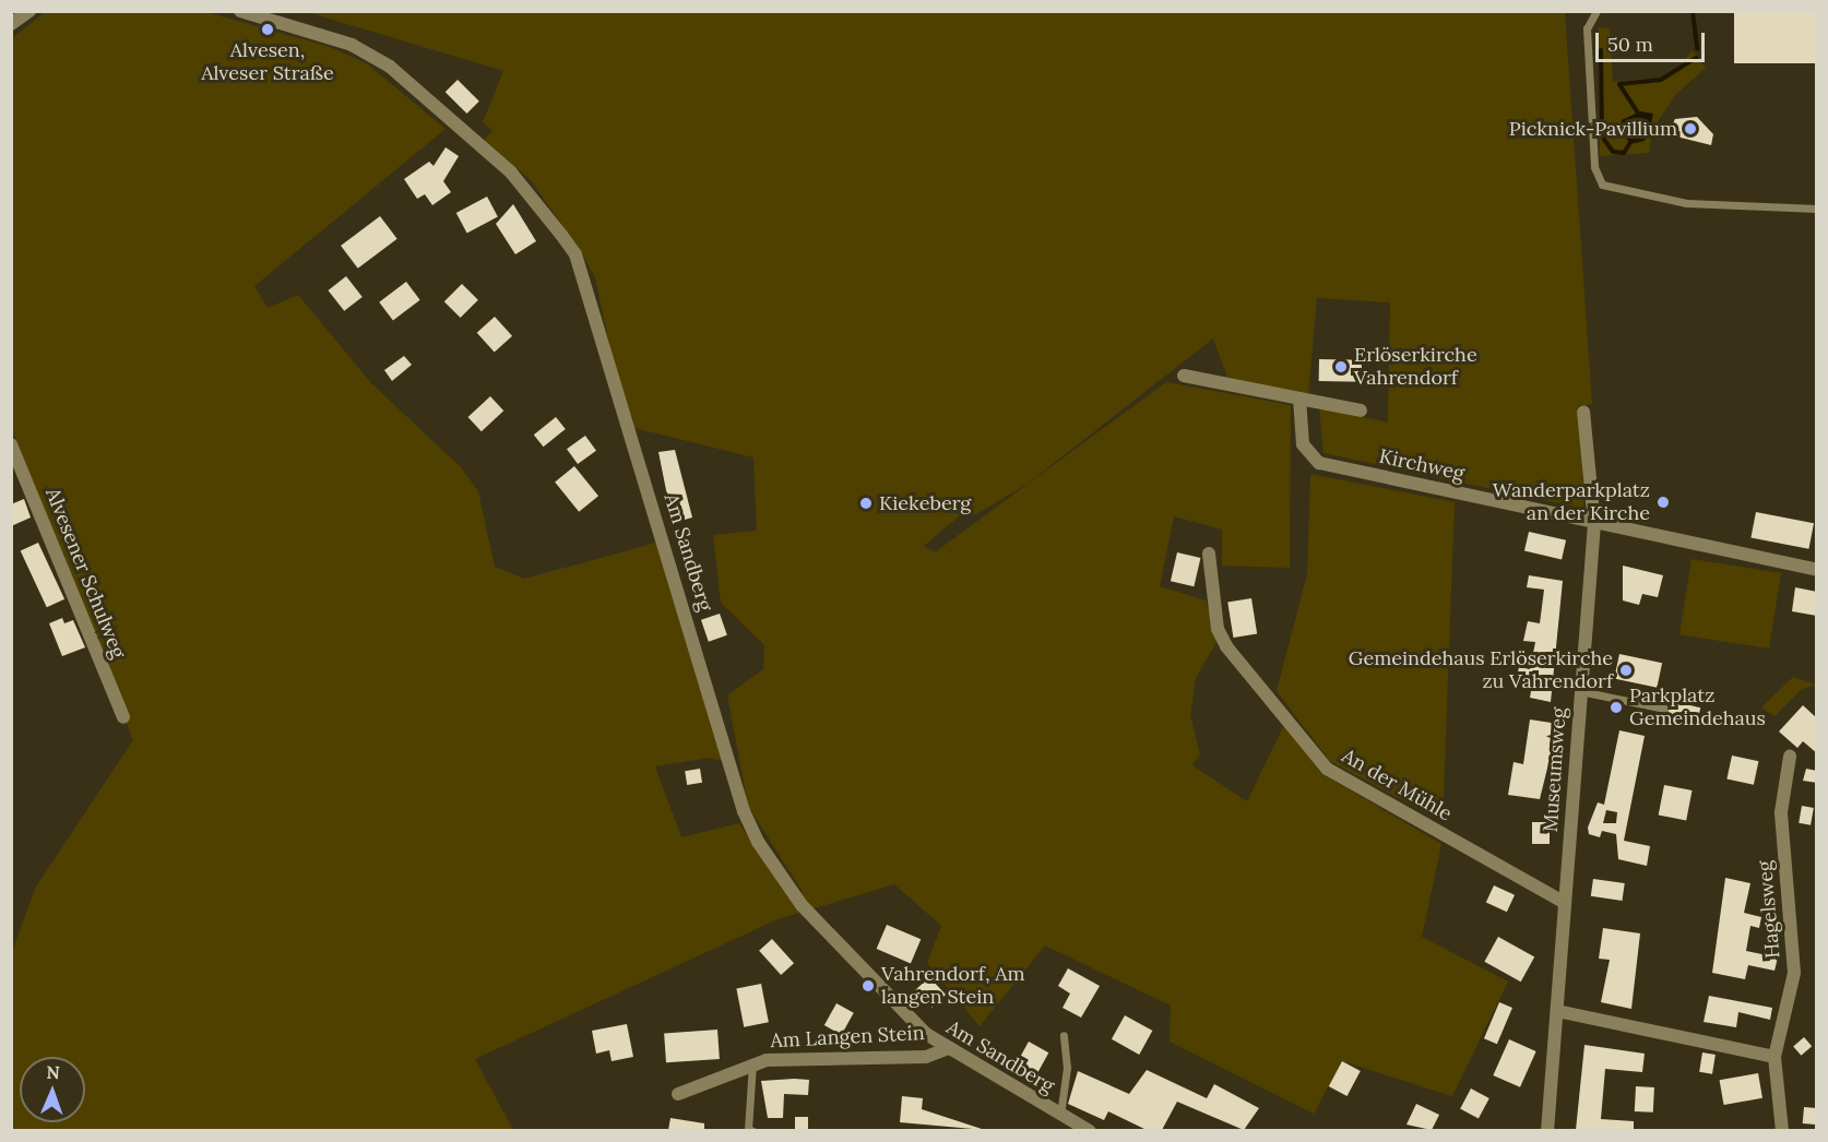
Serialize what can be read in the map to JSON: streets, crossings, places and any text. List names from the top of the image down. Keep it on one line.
{"streets":{"street":["Kirchweg","Am Sandberg","Alvesener Schulweg","Museumsweg","An der Mühle","Hagelsweg","Am Langen Stein"]},"crossings":[["Kirchweg","Museumsweg"],["Am Sandberg","Am Langen Stein"],["Museumsweg","An der Mühle"]],"places":["Alvesen, Alveser Straße","Picknick-Pavillium","Erlöserkirche Vahrendorf","Wanderparkplatz an der Kirche","Kiekeberg","Gemeindehaus Erlöserkirche zu Vahrendorf","Parkplatz Gemeindehaus","Vahrendorf, Am langen Stein"],"scale_bar":"50 m","north":"top"}
